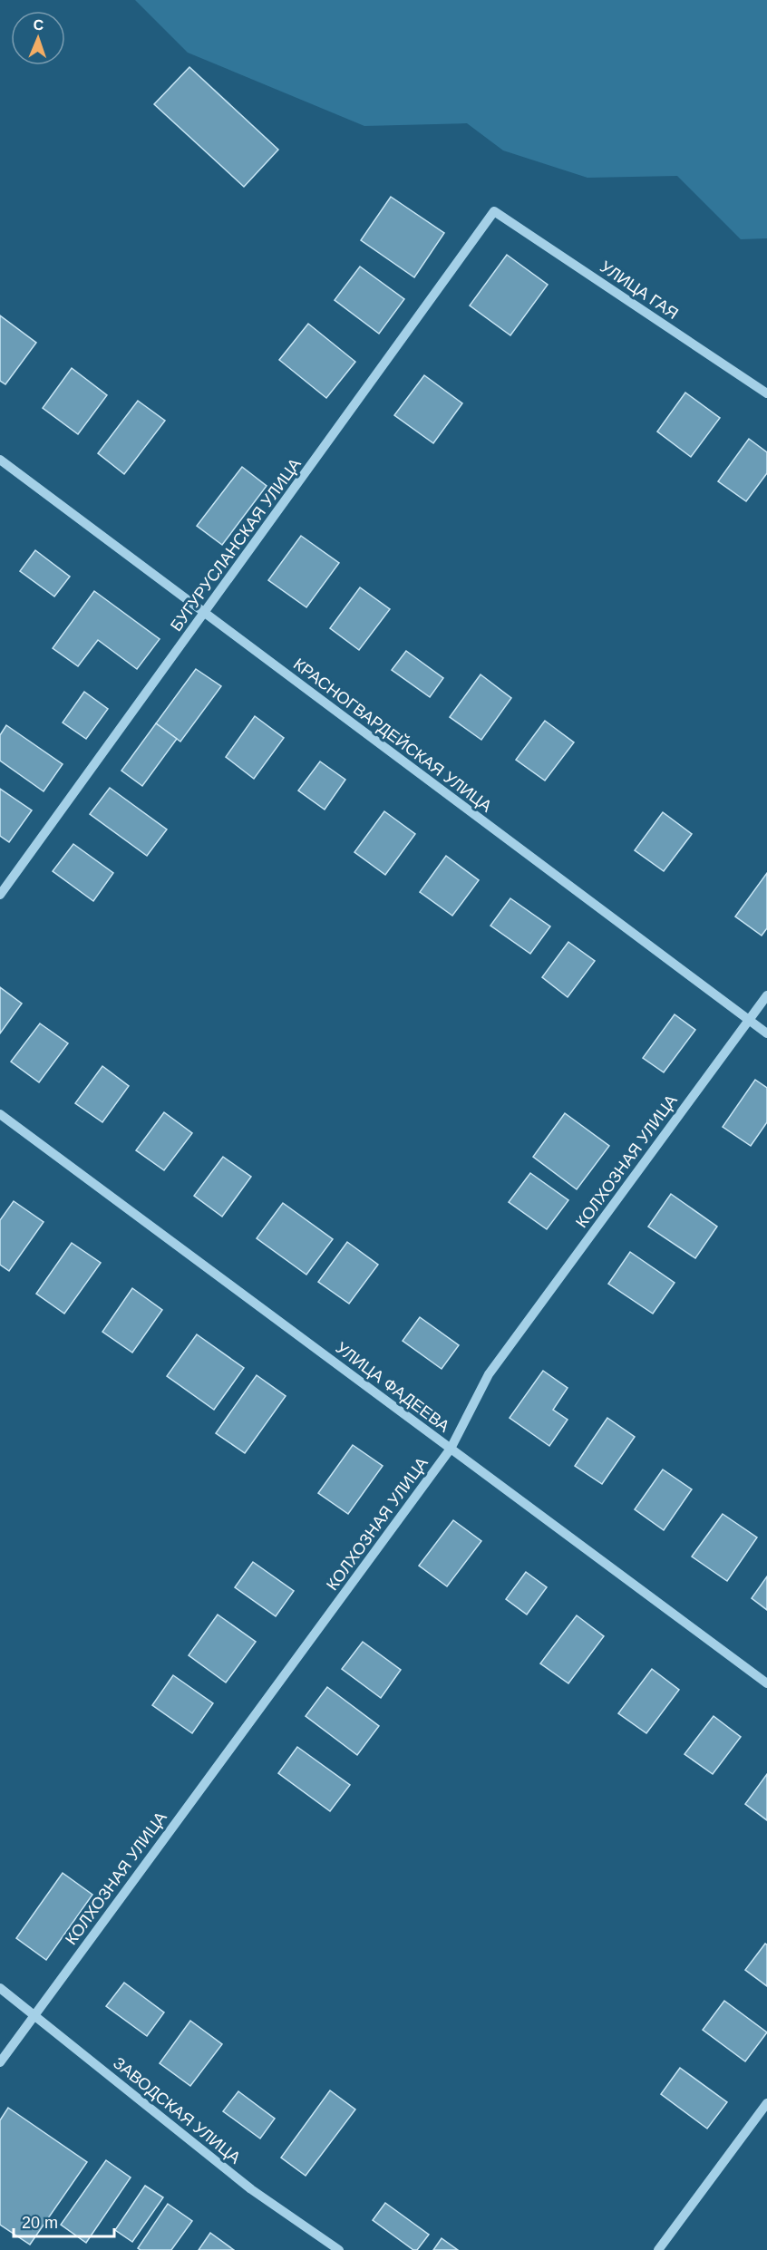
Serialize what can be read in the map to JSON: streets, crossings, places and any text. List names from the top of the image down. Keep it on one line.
{"streets":{"street":["УЛИЦА ГАЯ","БУГУРУСЛАНСКАЯ УЛИЦА","КРАСНОГВАРДЕЙСКАЯ УЛИЦА","КОЛХОЗНАЯ УЛИЦА","УЛИЦА ФАДЕЕВА","ЗАВОДСКАЯ УЛИЦА"]},"crossings":[["УЛИЦА ГАЯ","БУГУРУСЛАНСКАЯ УЛИЦА"],["БУГУРУСЛАНСКАЯ УЛИЦА","КРАСНОГВАРДЕЙСКАЯ УЛИЦА"],["КРАСНОГВАРДЕЙСКАЯ УЛИЦА","КОЛХОЗНАЯ УЛИЦА"],["КОЛХОЗНАЯ УЛИЦА","УЛИЦА ФАДЕЕВА"],["КОЛХОЗНАЯ УЛИЦА","ЗАВОДСКАЯ УЛИЦА"]],"scale_bar":"20 m","north":"top"}
